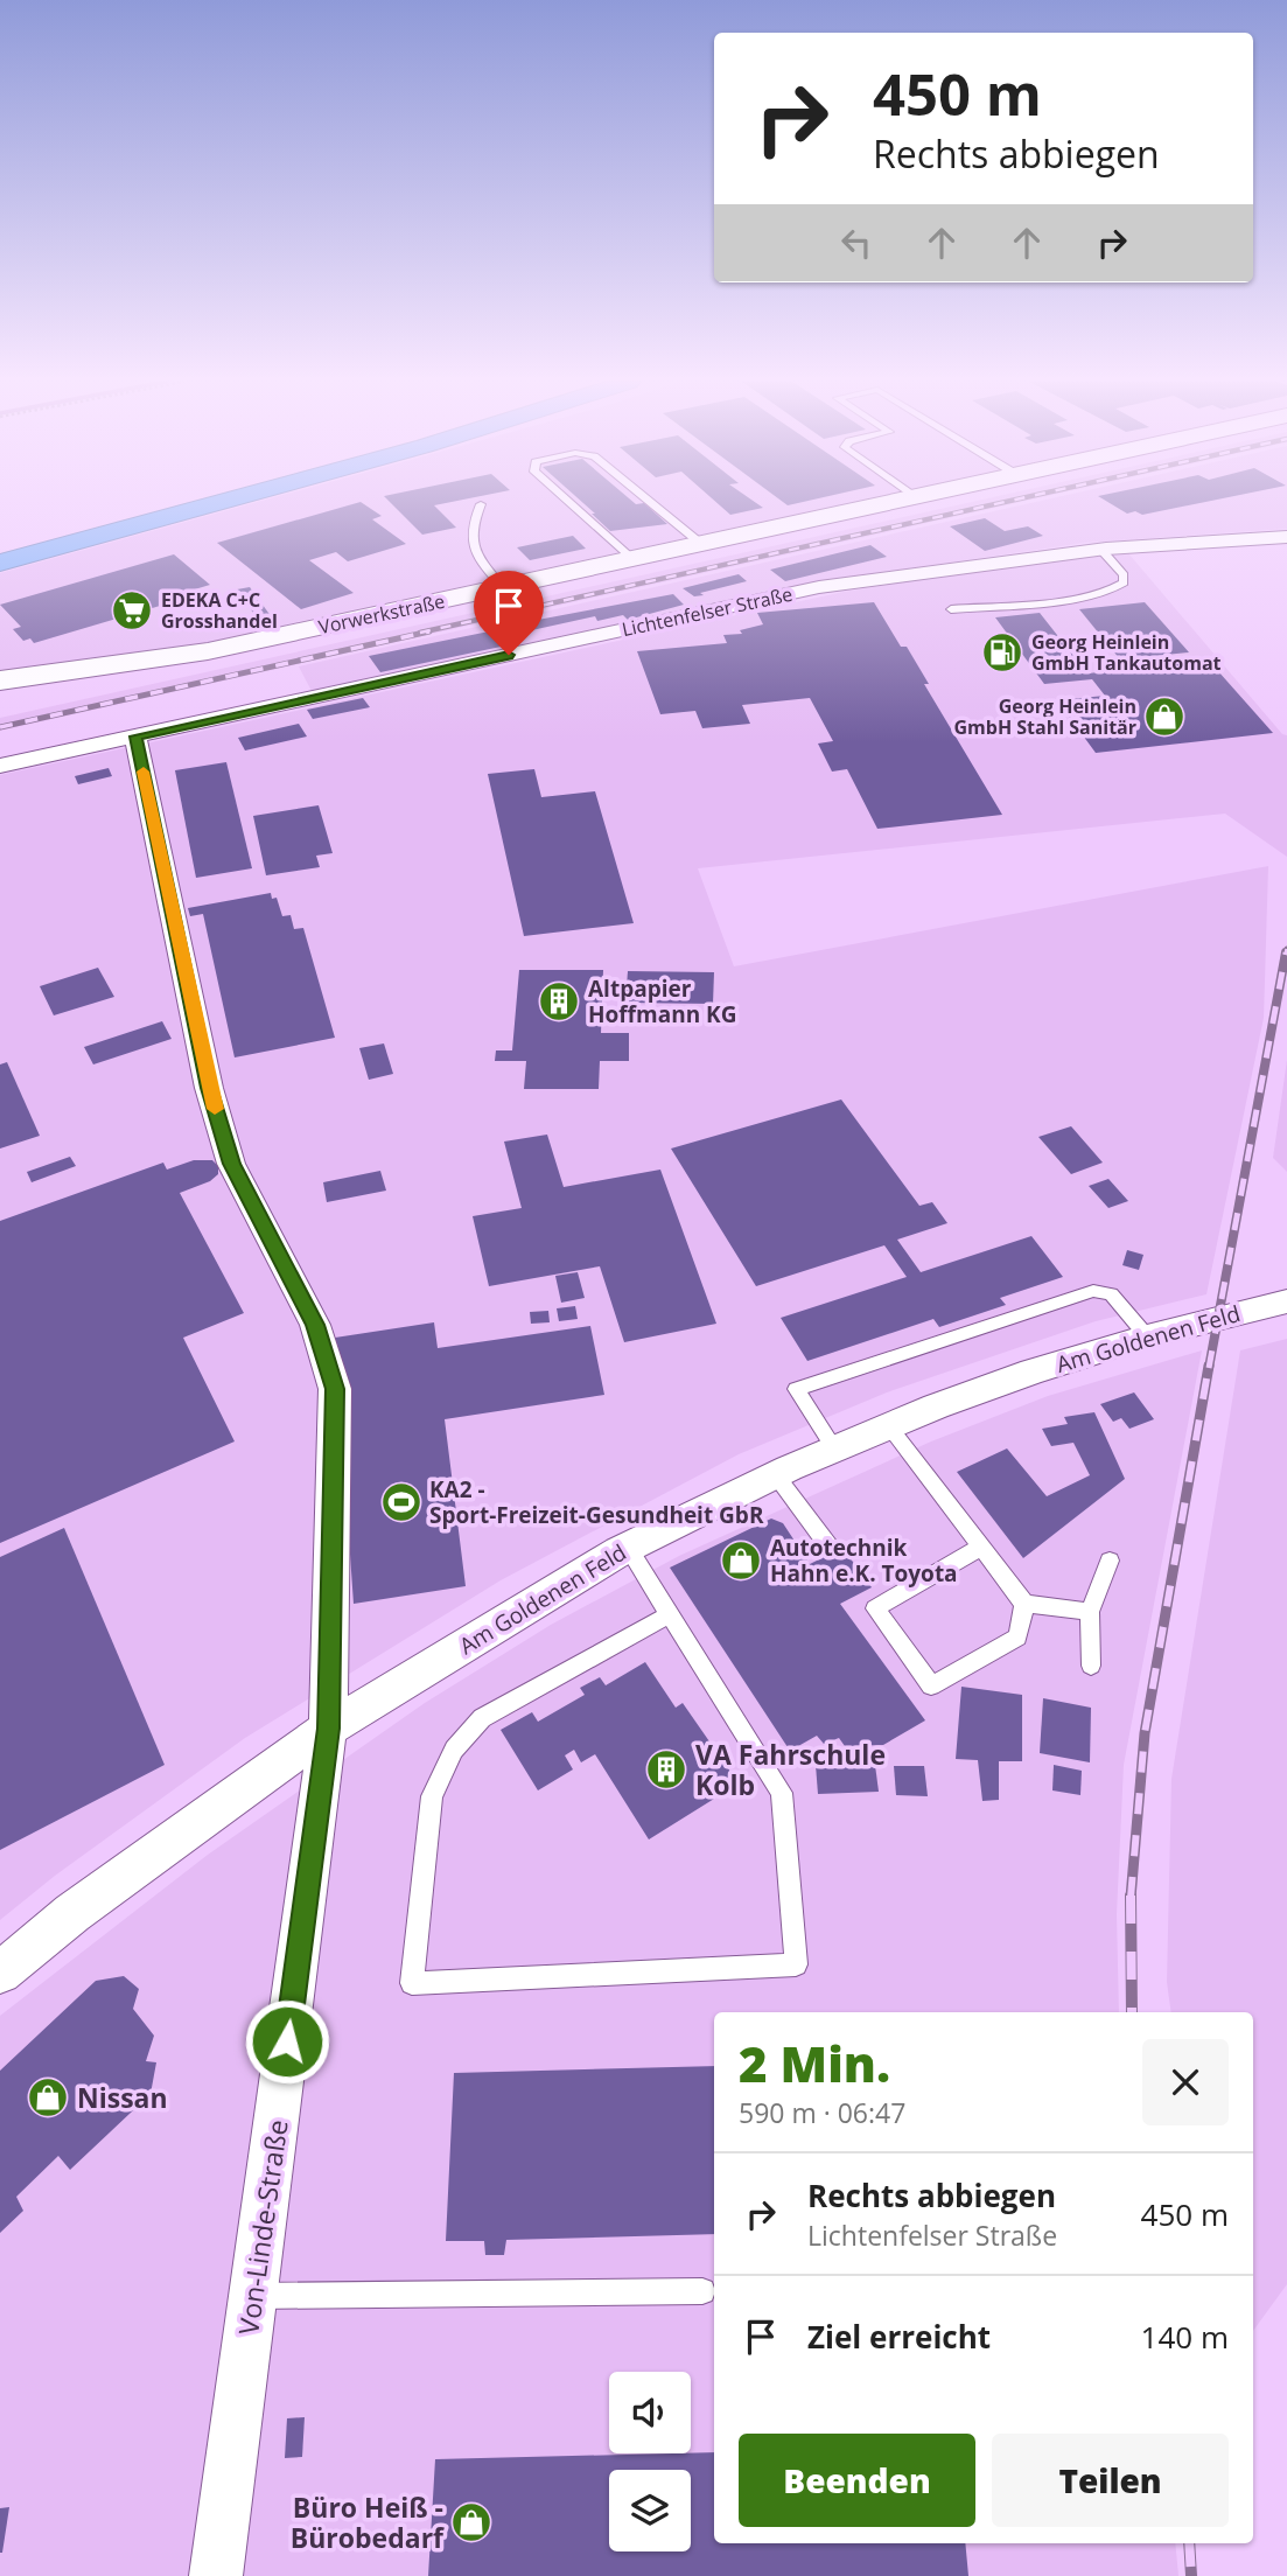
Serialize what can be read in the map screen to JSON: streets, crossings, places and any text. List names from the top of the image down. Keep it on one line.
{"streets":{"street":["Lichtenfelser Straße","Vorwerkstraße","Am Goldenen Feld","Von-Linde-Straße"]},"crossings":[["Lichtenfelser Straße","Von-Linde-Straße"],["Am Goldenen Feld","Von-Linde-Straße"]],"places":{"supermarket":["EDEKA C+C Grosshandel"],"fuel station":["Georg Heinlein GmbH Tankautomat"],"shop":["Georg Heinlein GmbH Stahl Sanitär","Autotechnik Hahn e.K. Toyota","Nissan","Büro Heiß - Bürobedarf"],"building":["Altpapier Hoffmann KG","VA Fahrschule Kolb"],"sports":["KA2 - Sport-Freizeit-Gesundheit GbR"]},"page":{"turn":["450 m","Rechts abbiegen"],"heading":["2 Min.","590 m · 06:47"],"list":[{"name":"Rechts abbiegen","note":"Lichtenfelser Straße","value":"450 m"},{"name":"Ziel erreicht","value":"140 m"}],"buttons":["Beenden","Teilen"]}}
